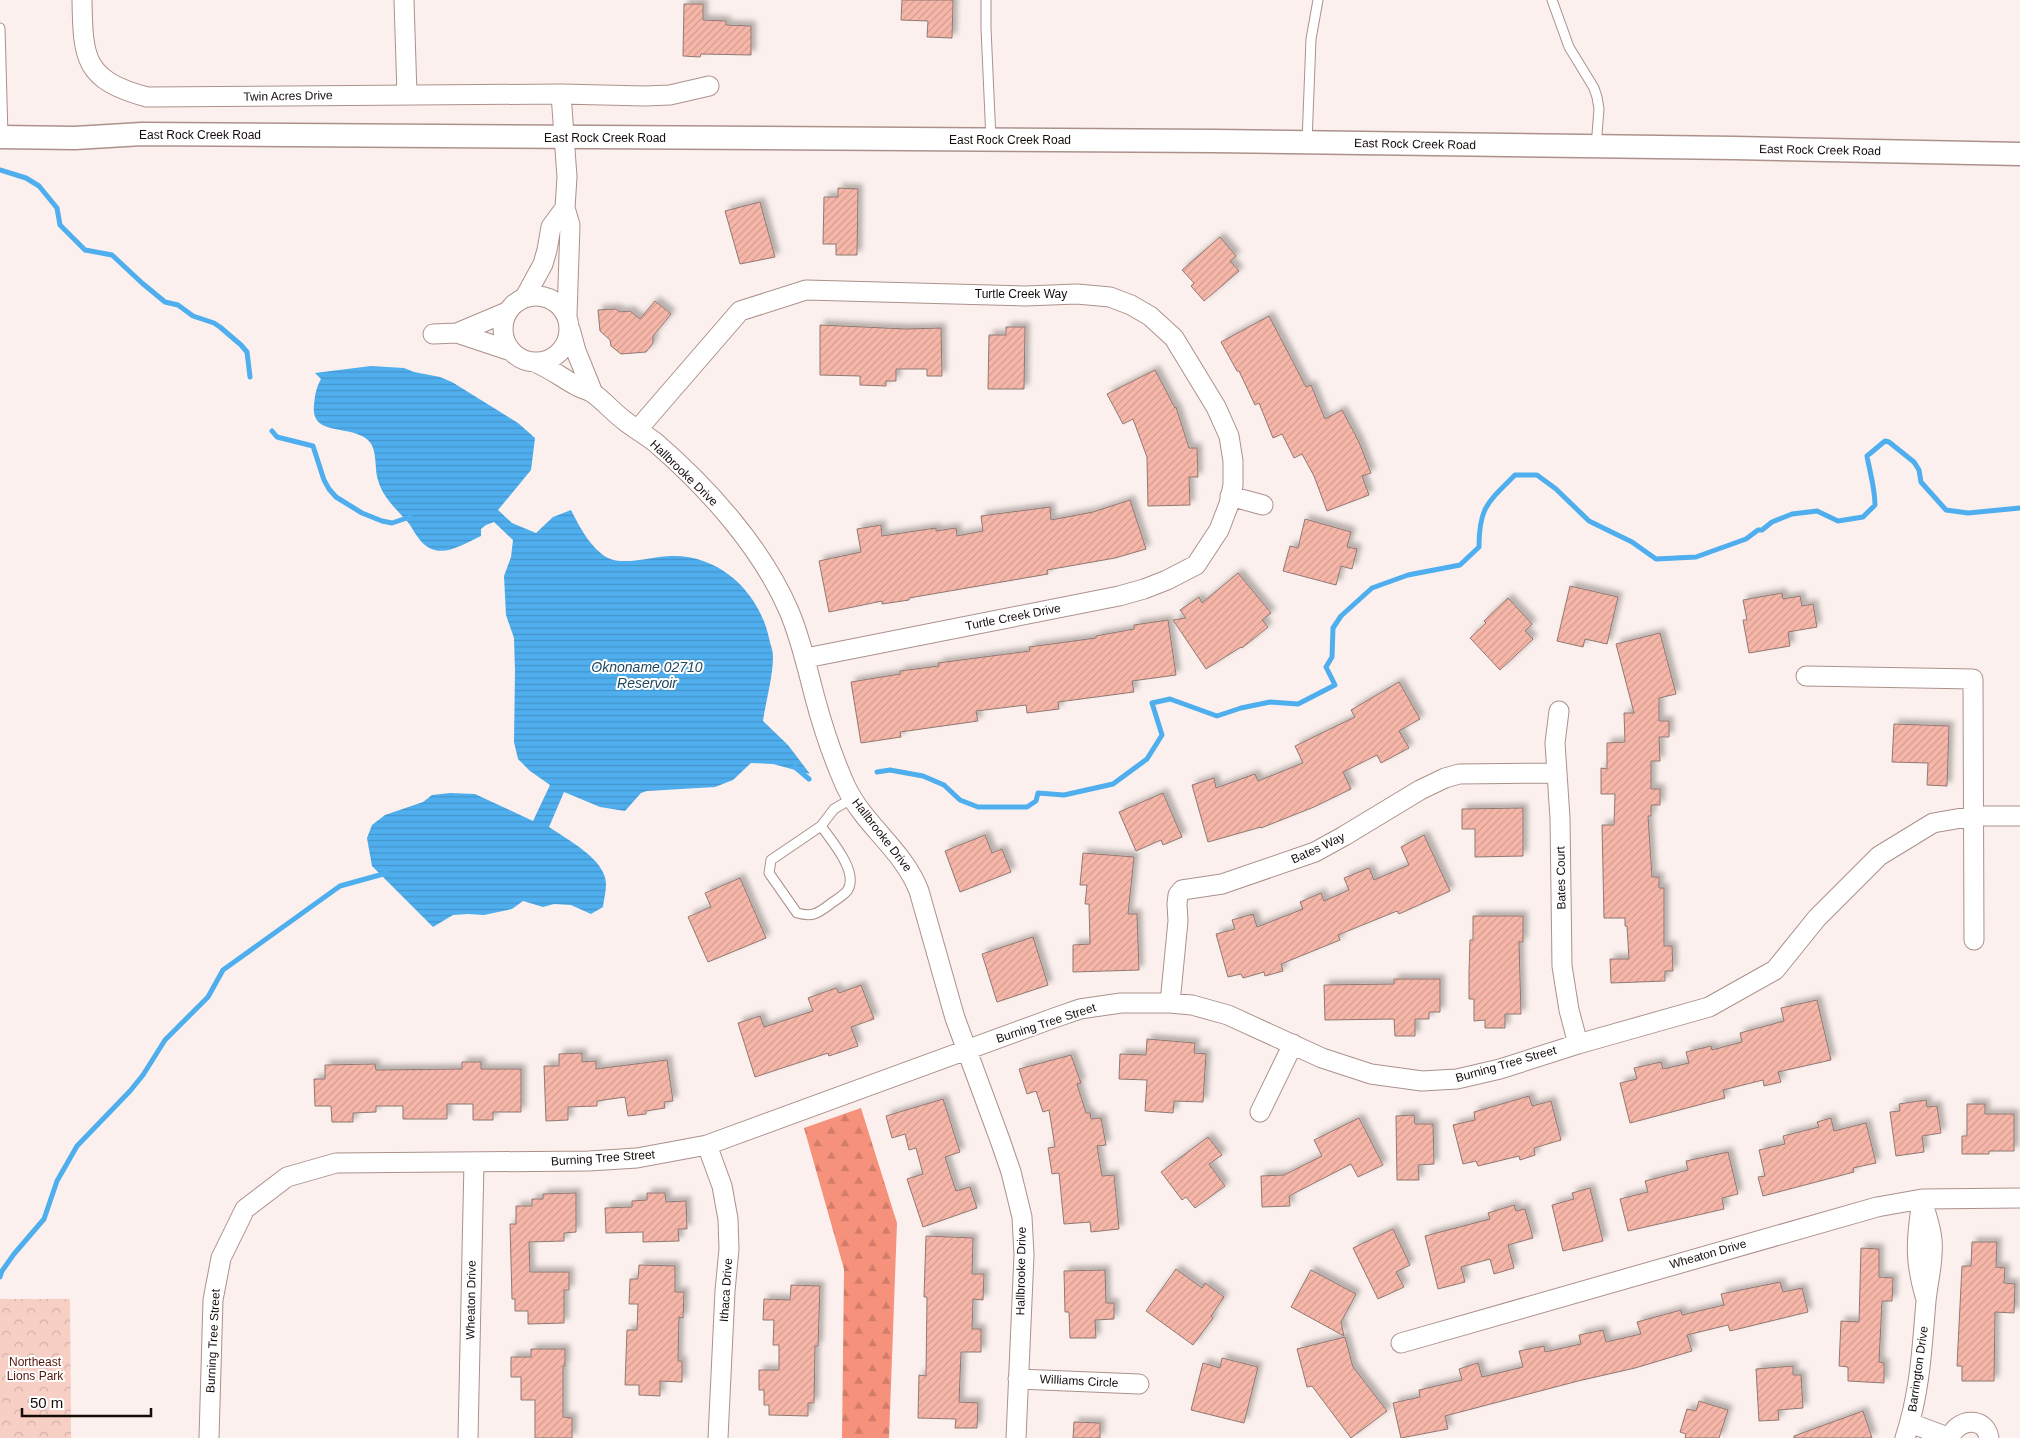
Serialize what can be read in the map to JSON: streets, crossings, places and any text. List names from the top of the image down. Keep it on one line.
{"streets":{"street":["Twin Acres Drive","East Rock Creek Road","Turtle Creek Way","Hallbrooke Drive","Turtle Creek Drive","Bates Way","Bates Court","Burning Tree Street","Wheaton Drive","Ithaca Drive","Barrington Drive","Williams Circle"]},"crossings":[["East Rock Creek Road","Hallbrooke Drive"],["Turtle Creek Way","Hallbrooke Drive"],["Turtle Creek Way","Turtle Creek Drive"],["Hallbrooke Drive","Turtle Creek Drive"],["Hallbrooke Drive","Burning Tree Street"],["Hallbrooke Drive","Williams Circle"],["Bates Way","Bates Court"],["Bates Way","Burning Tree Street"],["Bates Court","Burning Tree Street"],["Burning Tree Street","Wheaton Drive"],["Burning Tree Street","Ithaca Drive"],["Wheaton Drive","Barrington Drive"]],"water":["Oknoname 02710 Reservoir"],"parks":["Northeast Lions Park"],"scale_bar":"50 m"}
